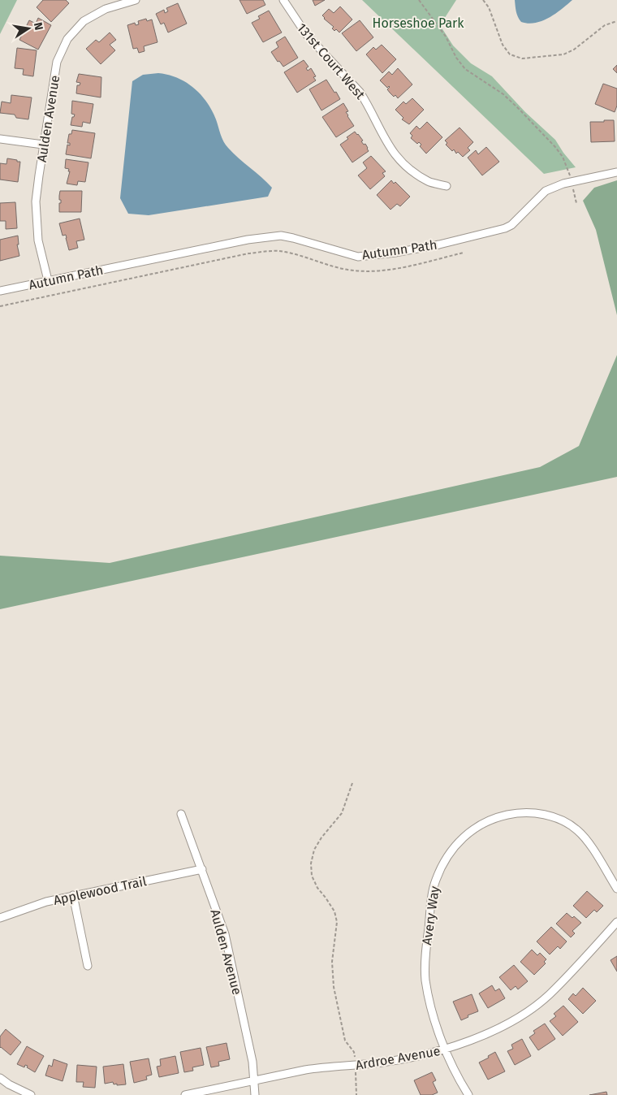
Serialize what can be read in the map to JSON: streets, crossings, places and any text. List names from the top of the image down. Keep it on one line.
{"streets":{"street":["131st Court West","Aulden Avenue","Autumn Path","Applewood Trail","Avery Way","Ardroe Avenue"]},"crossings":[["Aulden Avenue","Autumn Path"],["Aulden Avenue","Applewood Trail"],["Aulden Avenue","Ardroe Avenue"],["Avery Way","Ardroe Avenue"]],"parks":["Horseshoe Park"],"north":"right"}
